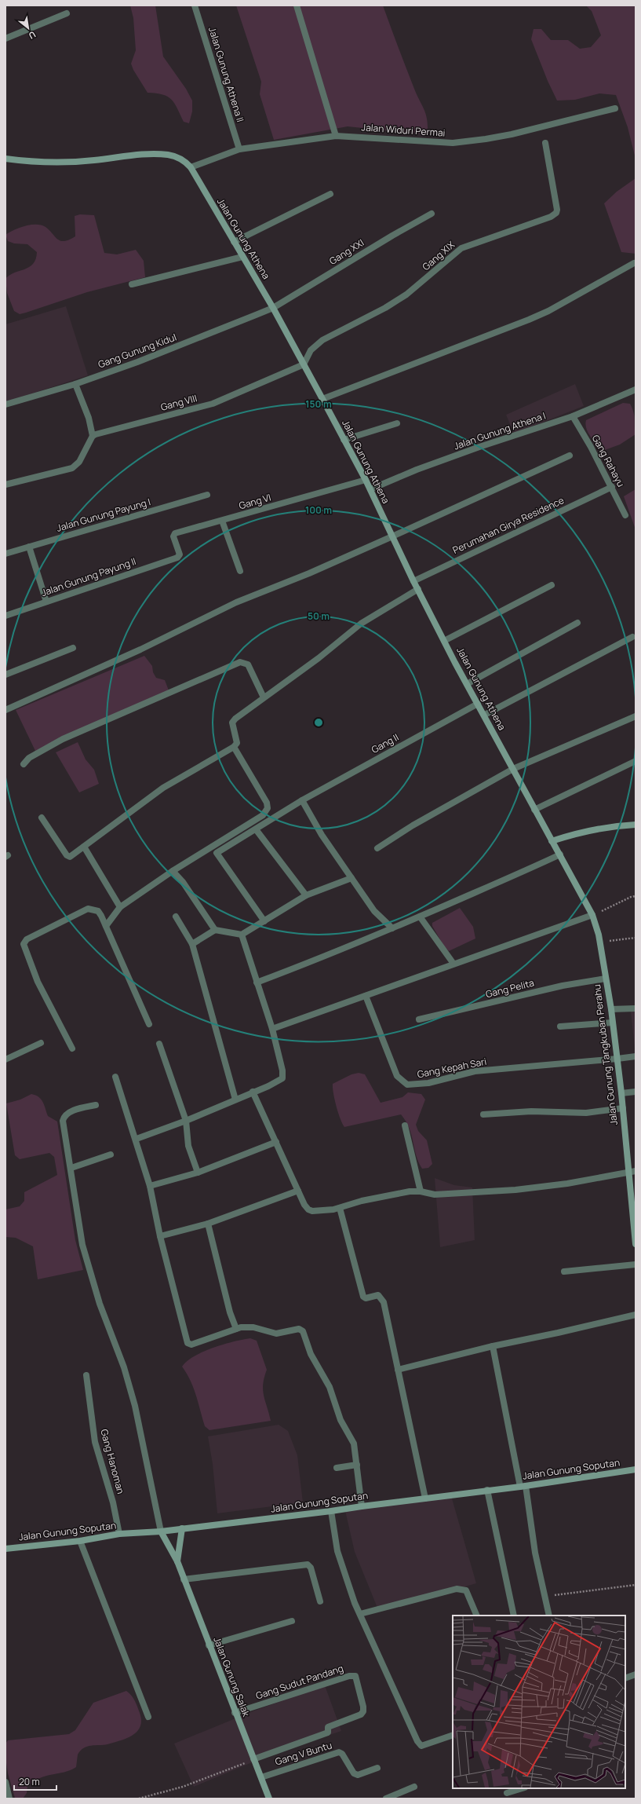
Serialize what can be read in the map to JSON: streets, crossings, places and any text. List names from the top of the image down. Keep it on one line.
{"streets":{"street":["Jalan Gunung Athena II","Jalan Widuri Permai","Jalan Gunung Athena","Gang XXI","Gang XIX","Gang Gunung Kidul","Gang VIII","Jalan Gunung Athena I","Gang Rahayu","Gang VI","Jalan Gunung Payung I","Perumahan Girya Residence","Jalan Gunung Payung II","Gang II","Gang Pelita","Jalan Gunung Tangkuban Perahu","Gang Kepah Sari","Gang Hanoman","Jalan Gunung Soputan","Jalan Gunung Salak","Gang Sudut Pandang","Gang V Buntu"]},"crossings":[["Jalan Gunung Athena II","Jalan Widuri Permai"],["Jalan Widuri Permai","Jalan Gunung Athena"],["Jalan Gunung Athena","Gang XXI"],["Jalan Gunung Athena","Gang XIX"],["Jalan Gunung Athena","Gang Gunung Kidul"],["Jalan Gunung Athena","Gang VIII"],["Jalan Gunung Athena","Jalan Gunung Athena I"],["Jalan Gunung Athena","Gang VI"],["Jalan Gunung Athena","Perumahan Girya Residence"],["Jalan Gunung Athena","Gang II"],["Jalan Gunung Athena","Jalan Gunung Tangkuban Perahu"],["Gang XXI","Gang Gunung Kidul"],["Gang XIX","Gang VIII"],["Jalan Gunung Athena I","Gang Rahayu"],["Gang Rahayu","Perumahan Girya Residence"],["Gang VI","Jalan Gunung Payung II"],["Gang Pelita","Jalan Gunung Tangkuban Perahu"],["Jalan Gunung Tangkuban Perahu","Gang Kepah Sari"],["Gang Hanoman","Jalan Gunung Soputan"],["Jalan Gunung Soputan","Jalan Gunung Salak"],["Jalan Gunung Salak","Gang Sudut Pandang"],["Jalan Gunung Salak","Gang V Buntu"]],"scale_bar":"20 m","north":"bottom right","rings":["150 m","100 m","50 m"]}
